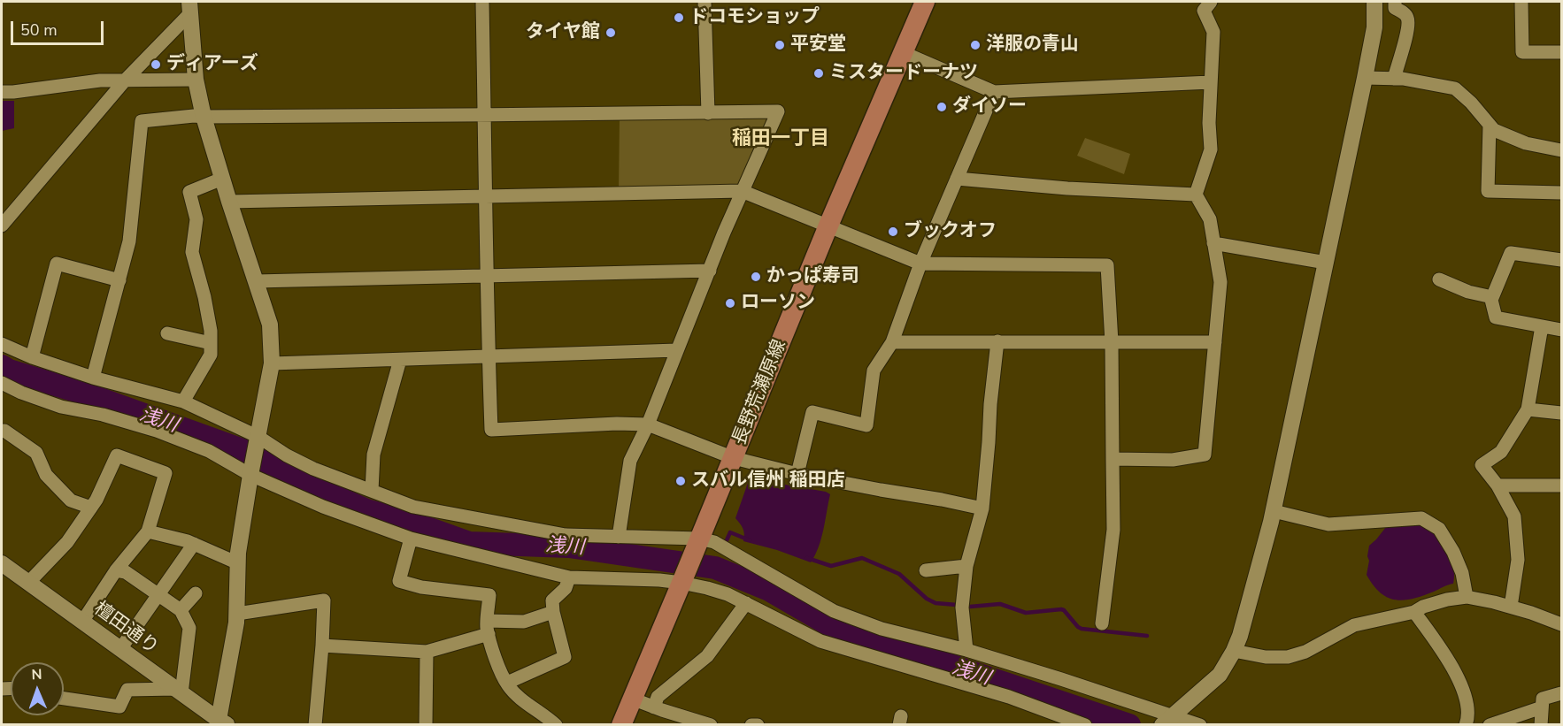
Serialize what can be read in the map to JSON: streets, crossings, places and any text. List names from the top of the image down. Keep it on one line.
{"streets":{"main road":["長野荒瀬原線"],"street":["檀田通り"]},"districts":["稲田一丁目"],"water":["浅川"],"places":["ドコモショップ","タイヤ館","平安堂","洋服の青山","ディアーズ","ミスタードーナツ","ダイソー","ブックオフ","かっぱ寿司","ローソン","スバル信州 稲田店"],"scale_bar":"50 m","north":"top"}
